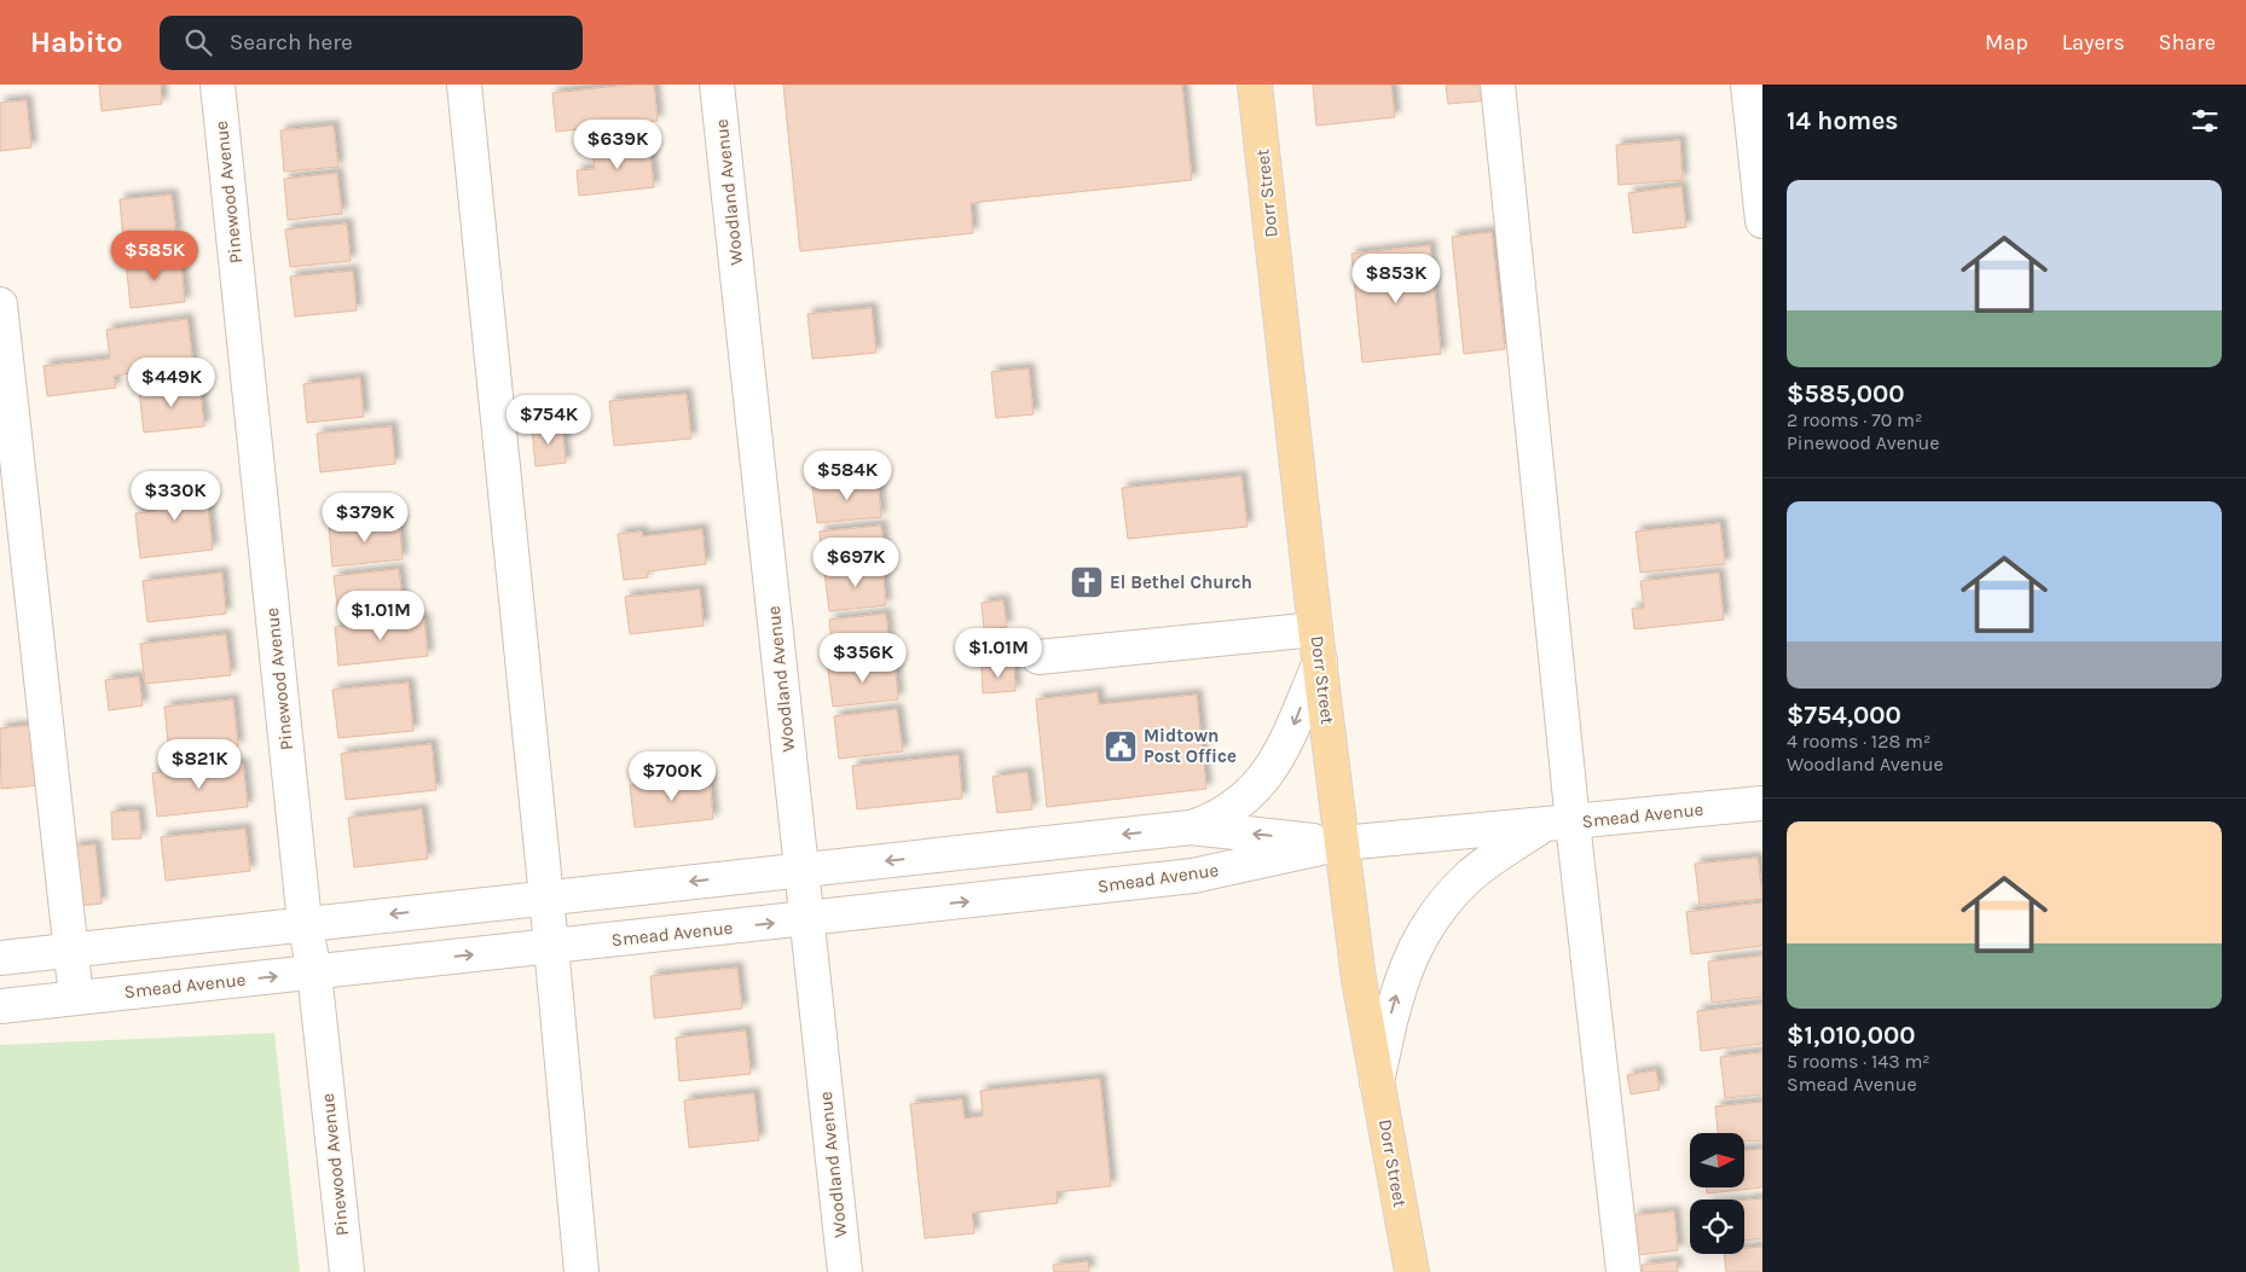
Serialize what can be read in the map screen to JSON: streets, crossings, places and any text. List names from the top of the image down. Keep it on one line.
{"streets":{"main road":["Dorr Street"],"street":["Pinewood Avenue","Woodland Avenue","Smead Avenue"]},"crossings":[["Pinewood Avenue","Smead Avenue"],["Woodland Avenue","Smead Avenue"],["Dorr Street","Smead Avenue"]],"places":{"church":["El Bethel Church"],"public building":["Midtown Post Office"]},"north":"right","page":{"header":"Habito","search":"Search here","nav":["Map","Layers","Share"],"heading":"14 homes","price":["$639K","$585K","$853K","$449K","$754K","$584K","$330K","$379K","$697K","$1.01M","$1.01M","$356K","$821K","$700K"],"list":[{"name":"$585,000","note":"2 rooms · 70 m² · Pinewood Avenue"},{"name":"$754,000","note":"4 rooms · 128 m² · Woodland Avenue"},{"name":"$1,010,000","note":"5 rooms · 143 m² · Smead Avenue"}]}}
